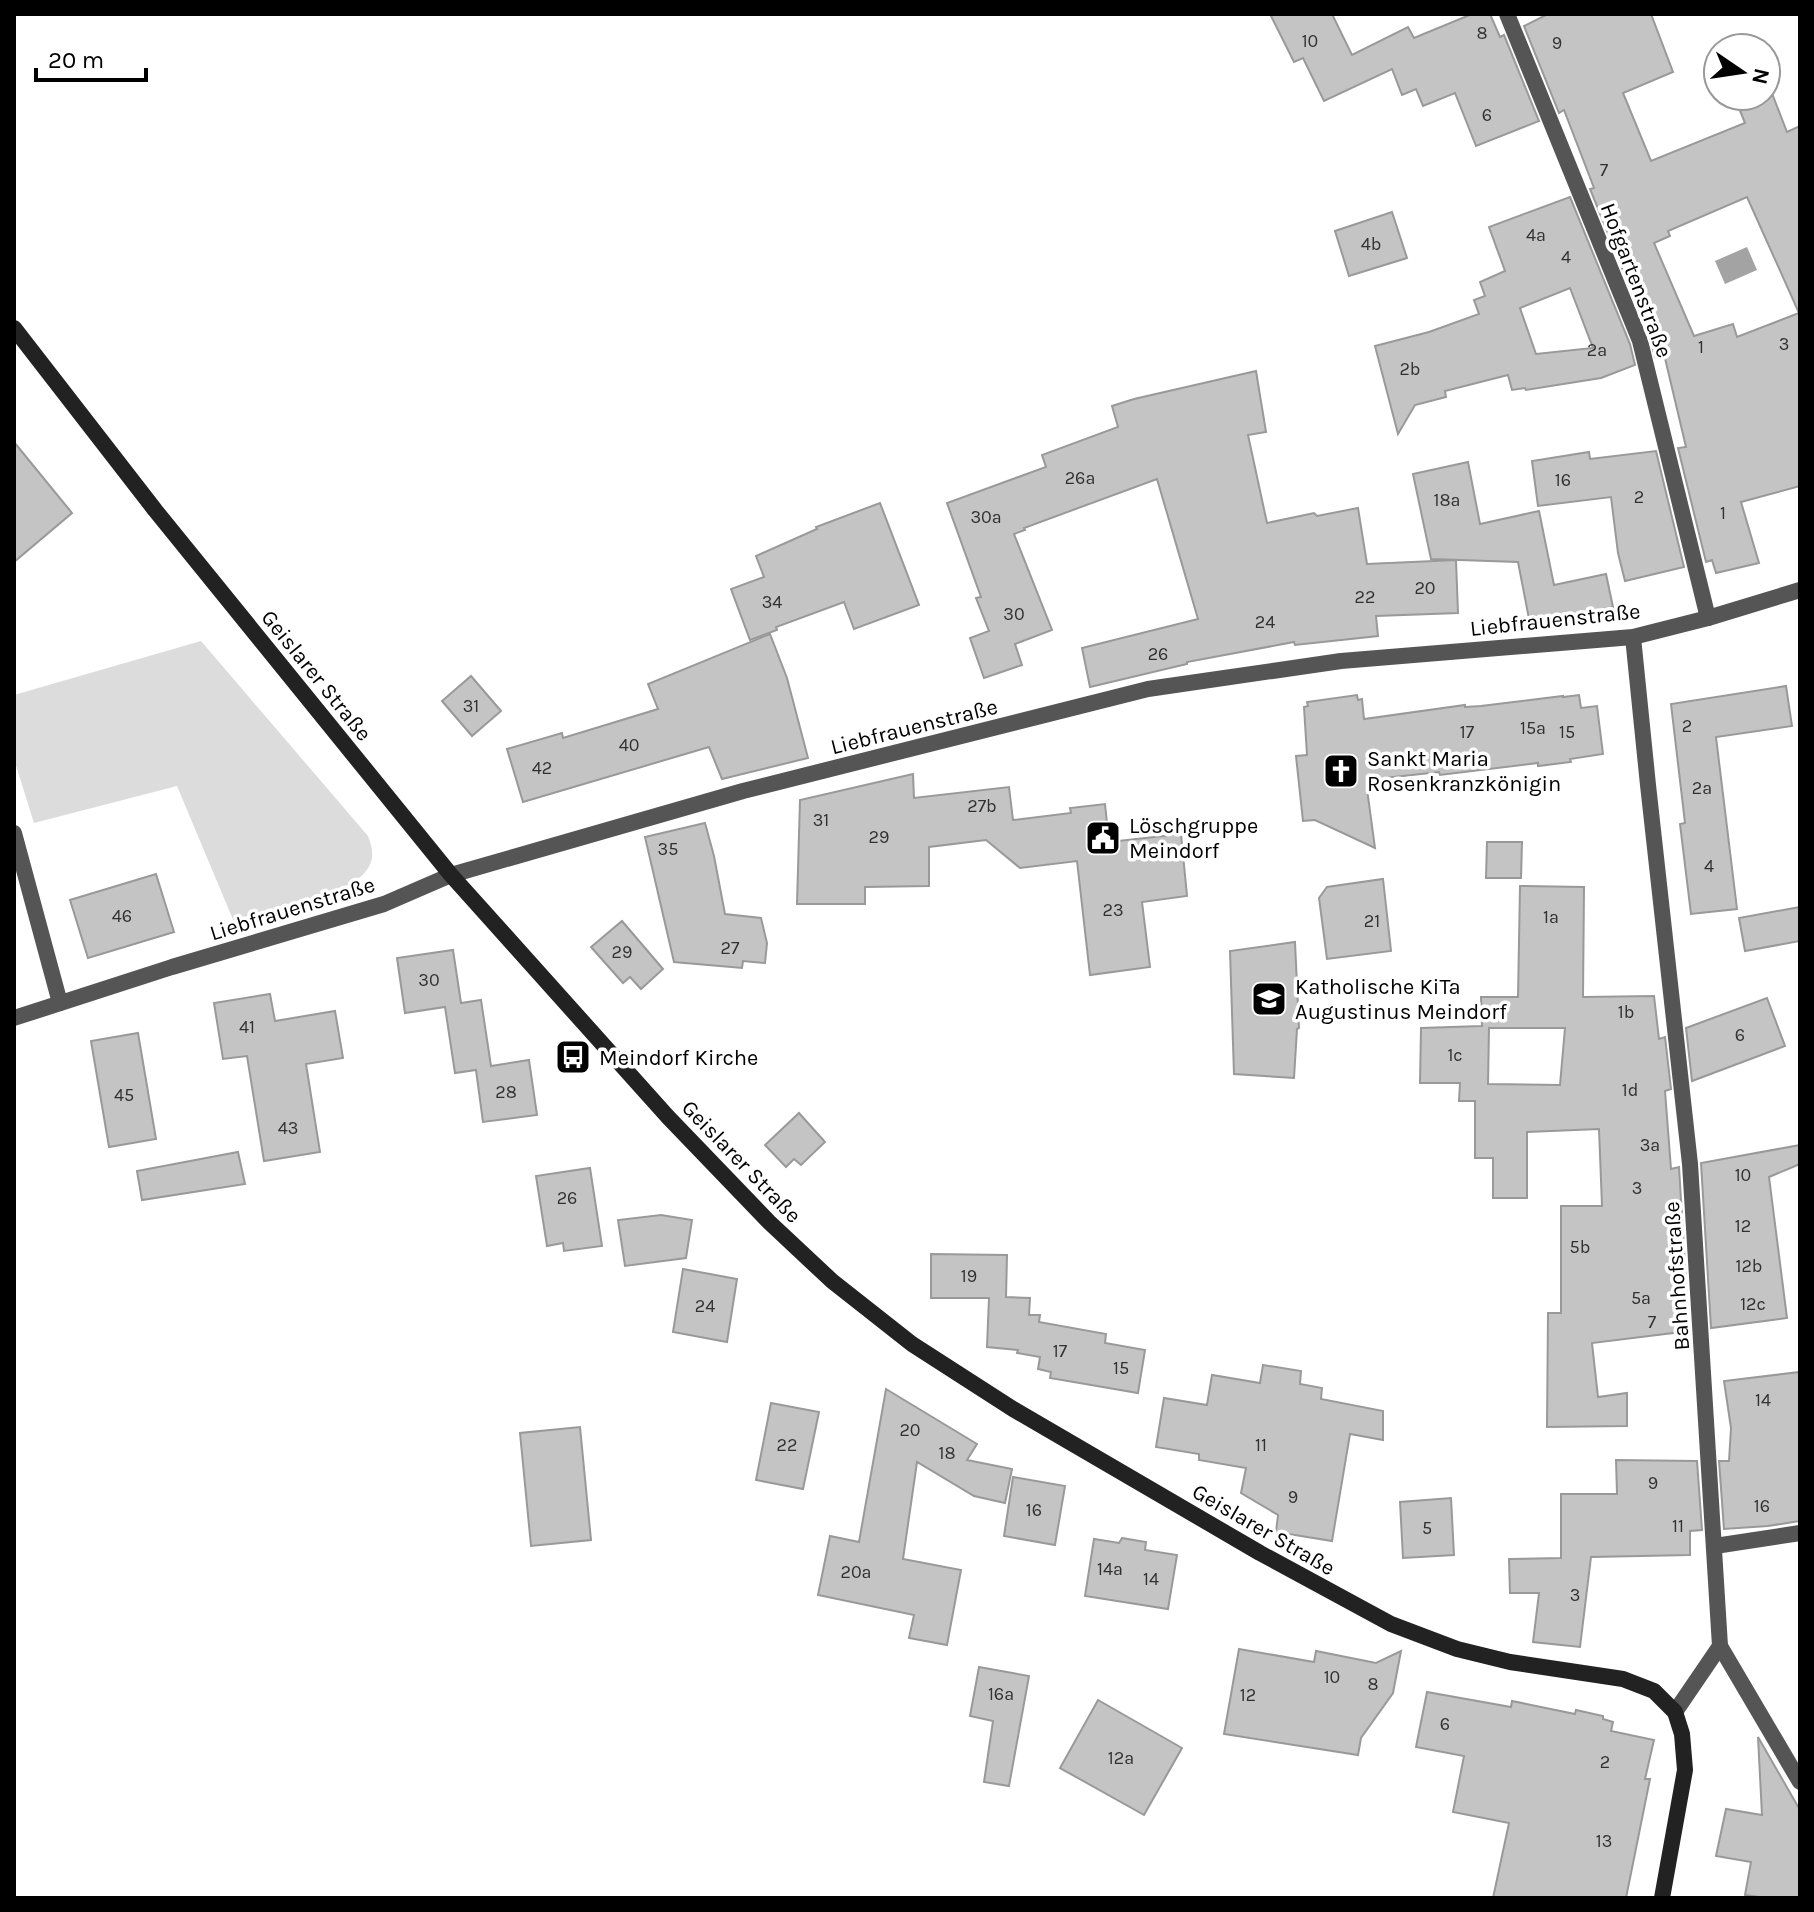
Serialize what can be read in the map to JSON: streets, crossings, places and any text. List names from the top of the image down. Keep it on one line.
{"streets":{"main road":["Geislarer Straße"],"street":["Hofgartenstraße","Liebfrauenstraße","Bahnhofstraße"]},"crossings":[["Hofgartenstraße","Liebfrauenstraße"],["Liebfrauenstraße","Geislarer Straße"],["Liebfrauenstraße","Bahnhofstraße"]],"places":{"church":["Sankt Maria Rosenkranzkönigin"],"public building":["Löschgruppe Meindorf"],"school or university":["Katholische KiTa Augustinus Meindorf"],"bus stop":["Meindorf Kirche"]},"house_numbers":["8","10","9","6","7","4a","4b","4","3","1","2a","2b","26a","16","2","18a","1","30a","20","22","34","30","24","26","31","2","15a","17","15","40","42","2a","27b","31","29","35","4","23","46","1a","21","27","29","30","1b","41","6","1c","1d","28","45","43","3a","10","3","26","12","5b","12b","19","5a","12c","24","7","17","15","14","20","22","11","18","9","9","16","16","11","5","14a","20a","14","3","10","8","16a","12","6","12a","2","13"],"scale_bar":"20 m","north":"right"}
